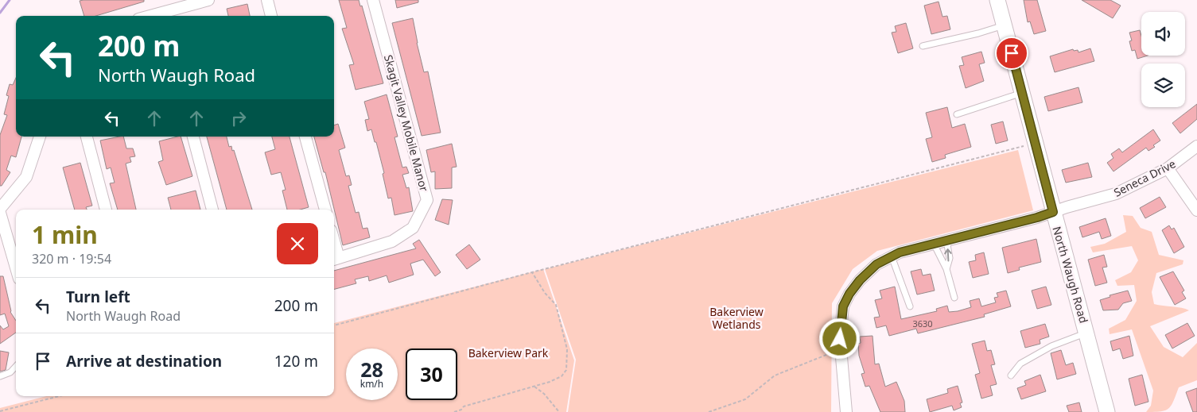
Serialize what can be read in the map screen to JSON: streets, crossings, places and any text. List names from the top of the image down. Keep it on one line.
{"streets":{"street":["Skagit Valley Mobile Manor","Seneca Drive","North Waugh Road"]},"crossings":[["Seneca Drive","North Waugh Road"]],"parks":["Bakerview Wetlands","Bakerview Park"],"house_numbers":["3630"],"page":{"turn":["200 m","North Waugh Road"],"heading":["1 min","320 m · 19:54"],"list":[{"name":"Turn left","note":"North Waugh Road","value":"200 m"},{"name":"Arrive at destination","value":"120 m"}],"speed":"28 km/h","limit":"30"}}
